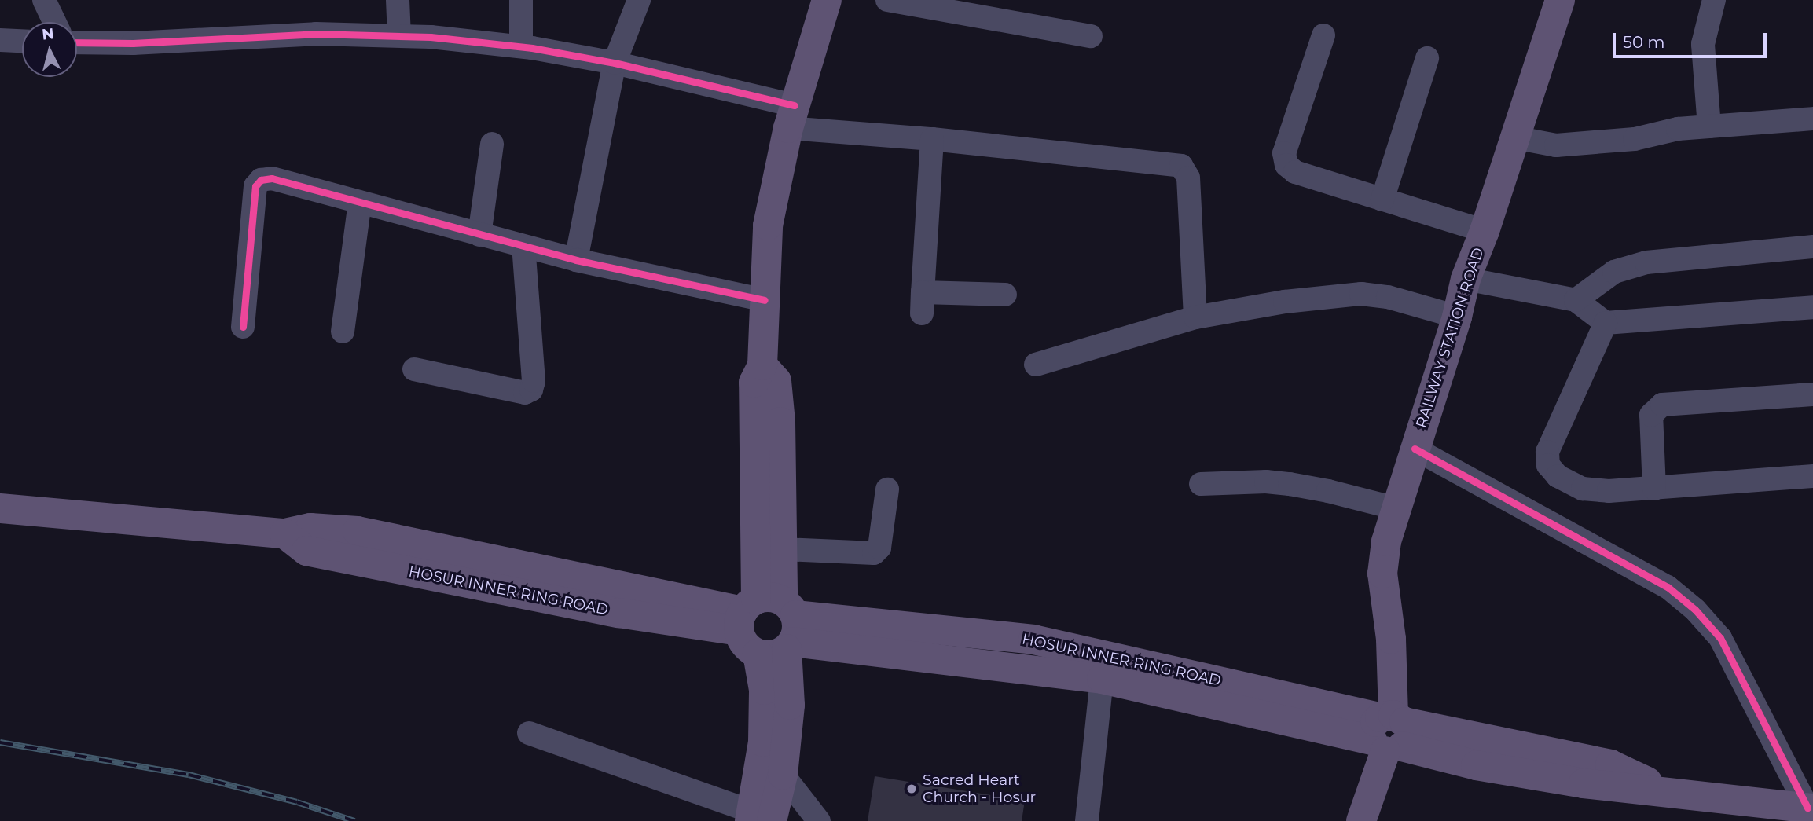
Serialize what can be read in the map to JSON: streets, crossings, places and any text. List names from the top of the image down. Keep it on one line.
{"streets":{"main road":["RAILWAY STATION ROAD","HOSUR INNER RING ROAD"]},"crossings":[["RAILWAY STATION ROAD","HOSUR INNER RING ROAD"]],"places":["Sacred Heart Church - Hosur"],"scale_bar":"50 m","north":"top"}
